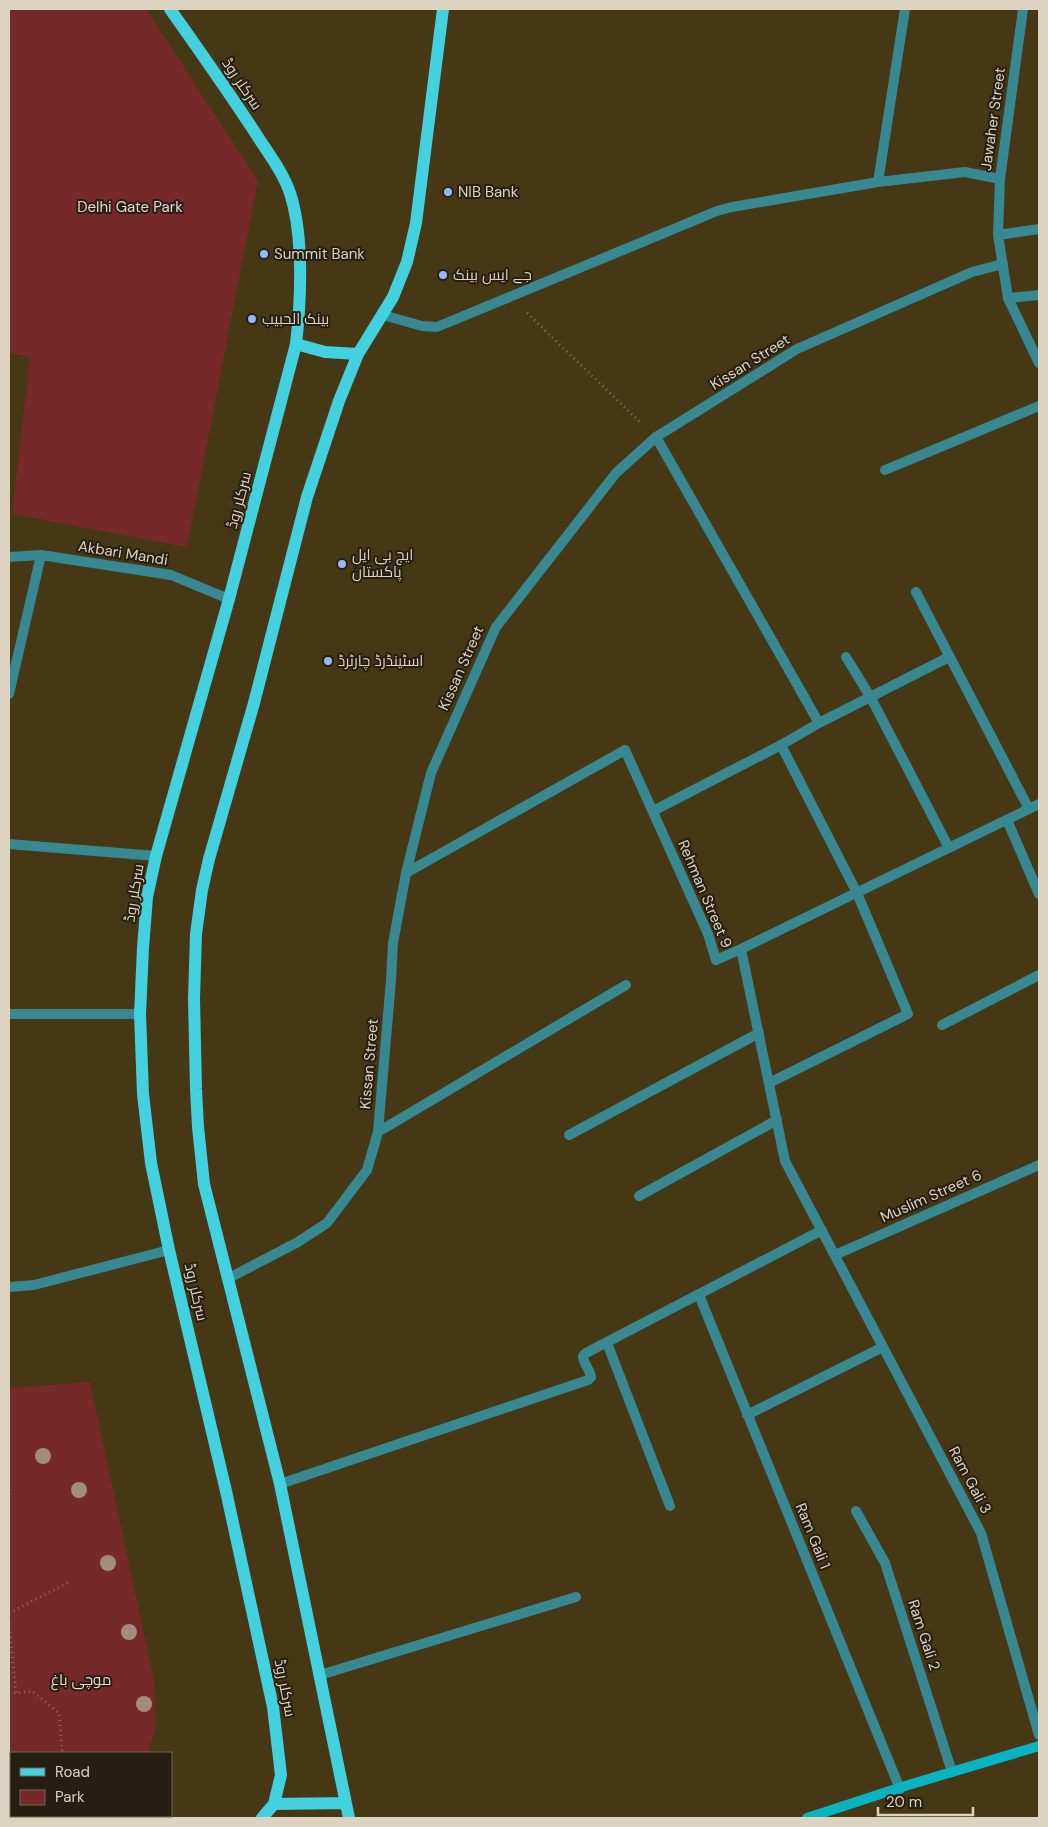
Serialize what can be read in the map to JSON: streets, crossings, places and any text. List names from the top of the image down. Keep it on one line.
{"streets":{"main road":["سرکلر روڈ"],"street":["Jawaher Street","Kissan Street","Akbari Mandi","Rehman Street 9","Muslim Street 6","Ram Gali 3","Ram Gali 1","Ram Gali 2"]},"crossings":[["سرکلر روڈ","Akbari Mandi"],["Jawaher Street","Kissan Street"],["Kissan Street","Rehman Street 9"],["Rehman Street 9","Muslim Street 6"],["Rehman Street 9","Ram Gali 3"],["Muslim Street 6","Ram Gali 3"]],"parks":["Delhi Gate Park","موچی باغ"],"places":["NIB Bank","Summit Bank","جے ایس بینک","بينک الحبيب","ایچ بی ایل پاکستان","اسٹینڈرڈ چارٹرڈ"],"legend":["Road","Park"],"scale_bar":"20 m"}
